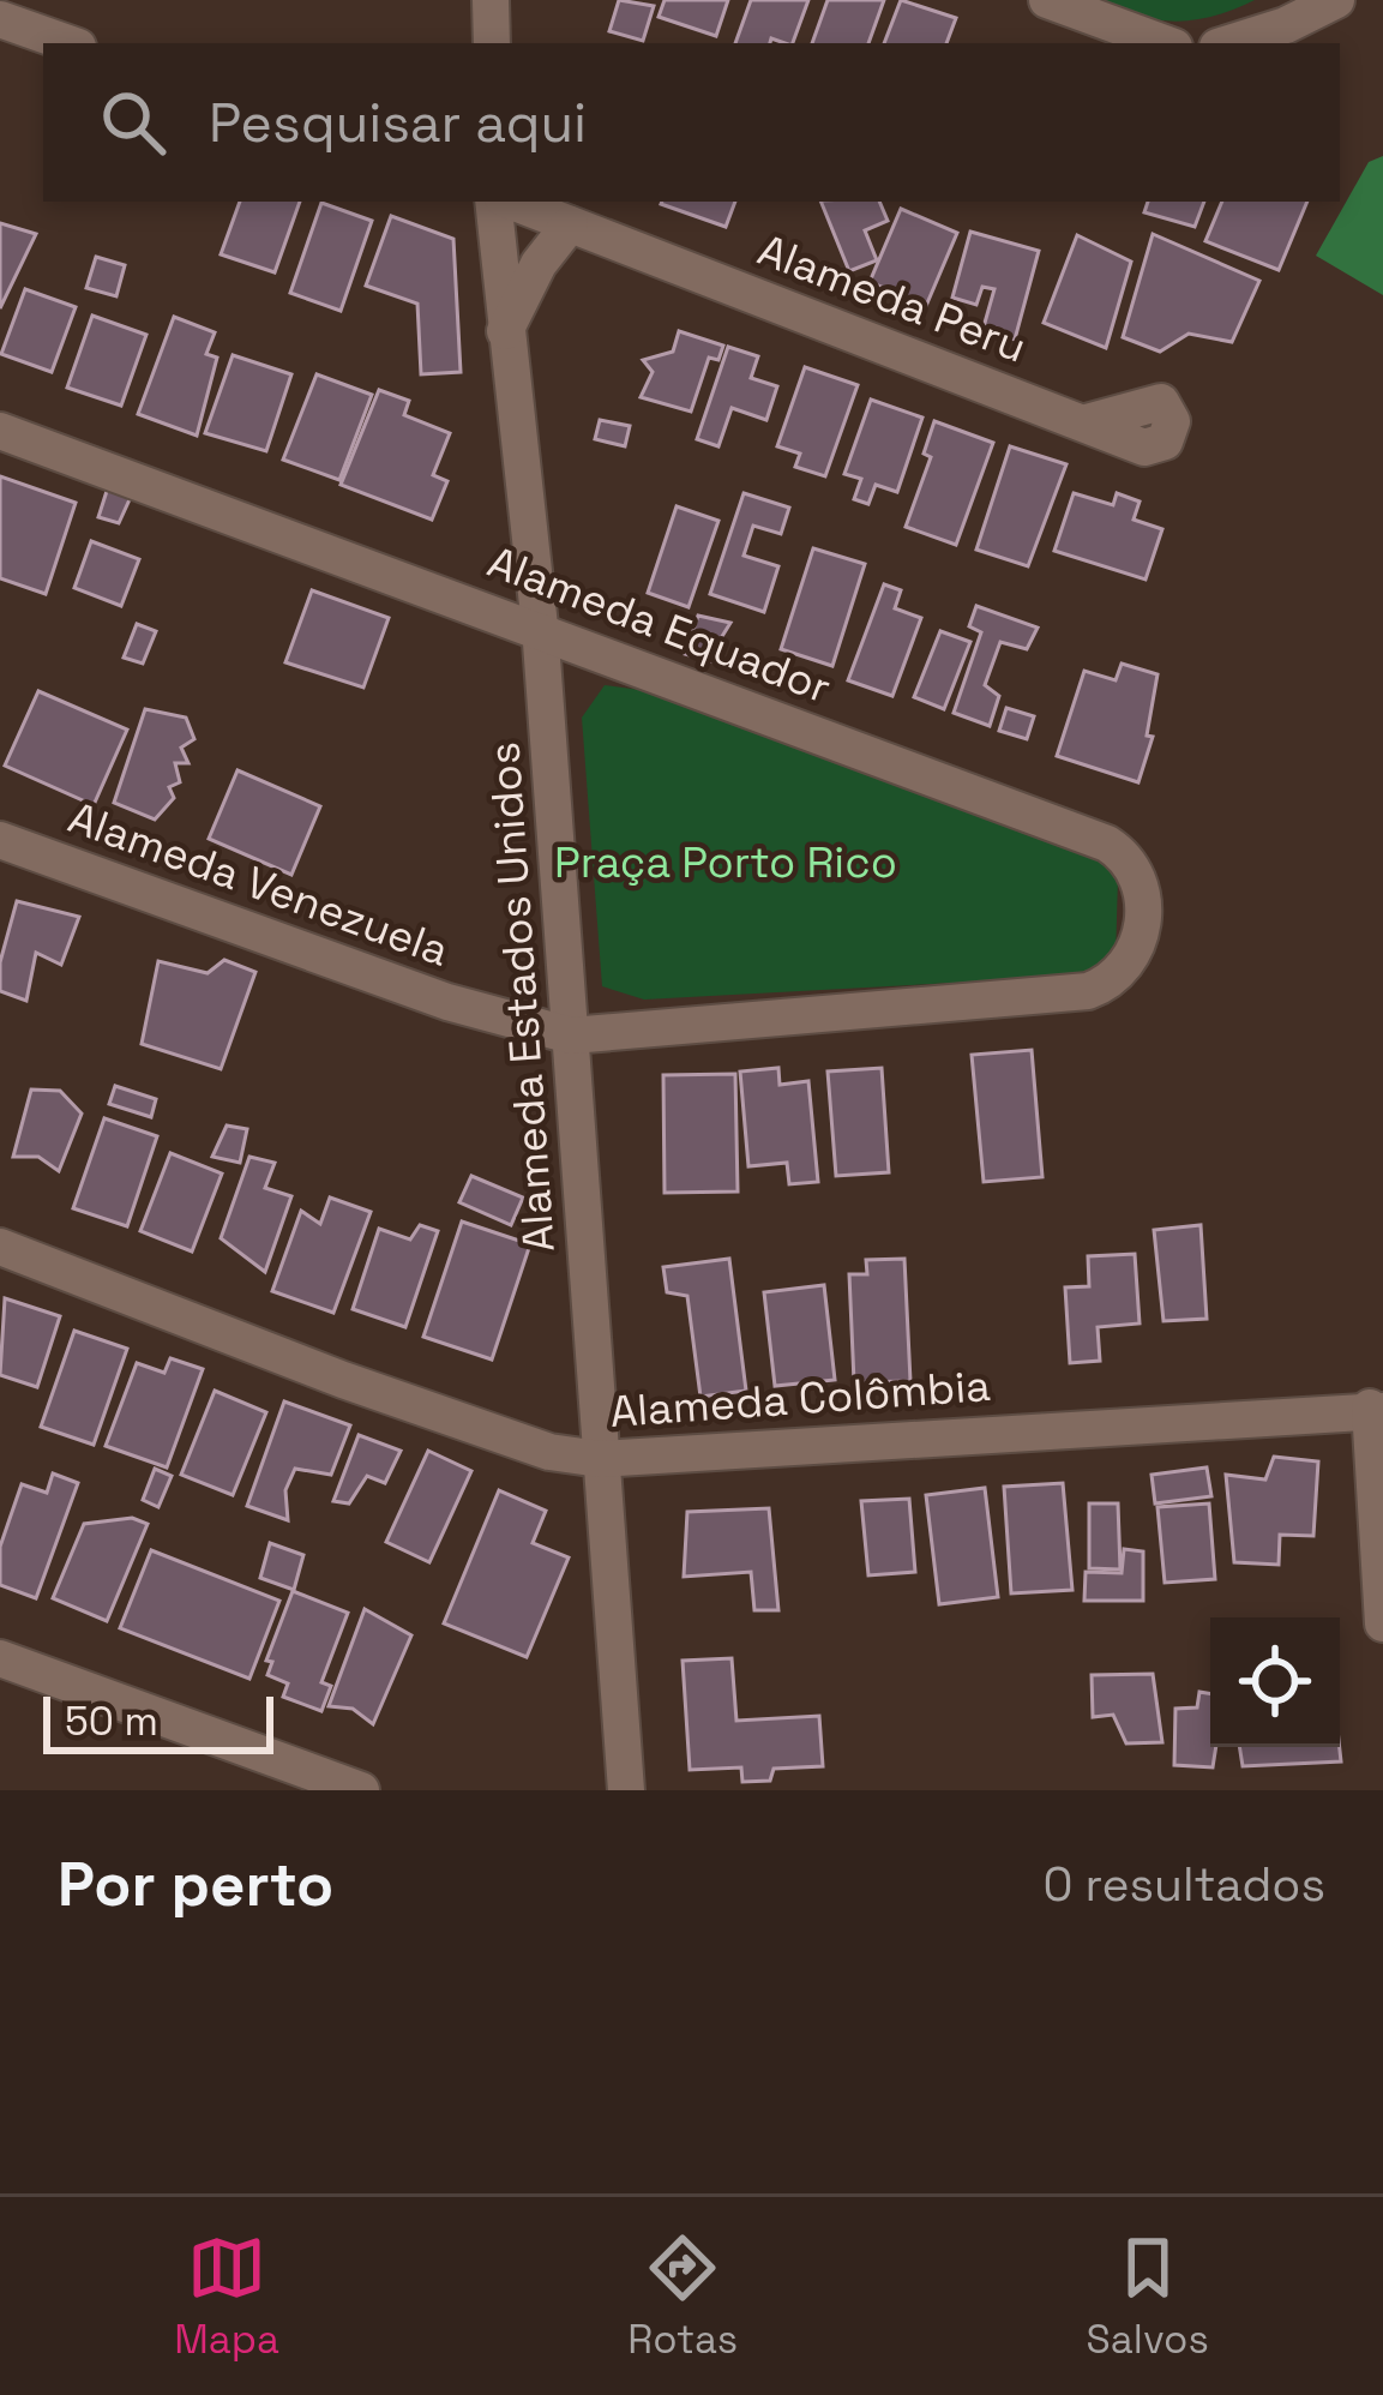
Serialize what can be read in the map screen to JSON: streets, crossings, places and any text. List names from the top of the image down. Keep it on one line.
{"streets":{"street":["Alameda Peru","Alameda Equador","Alameda Venezuela","Alameda Estados Unidos","Alameda Colômbia"]},"crossings":[["Alameda Equador","Alameda Venezuela"],["Alameda Equador","Alameda Estados Unidos"],["Alameda Venezuela","Alameda Estados Unidos"],["Alameda Estados Unidos","Alameda Colômbia"]],"parks":["Praça Porto Rico"],"scale_bar":"50 m","page":{"search":"Pesquisar aqui","scale":"50 m","heading":["Por perto","0 resultados"],"nav":["Mapa","Rotas","Salvos"]}}
